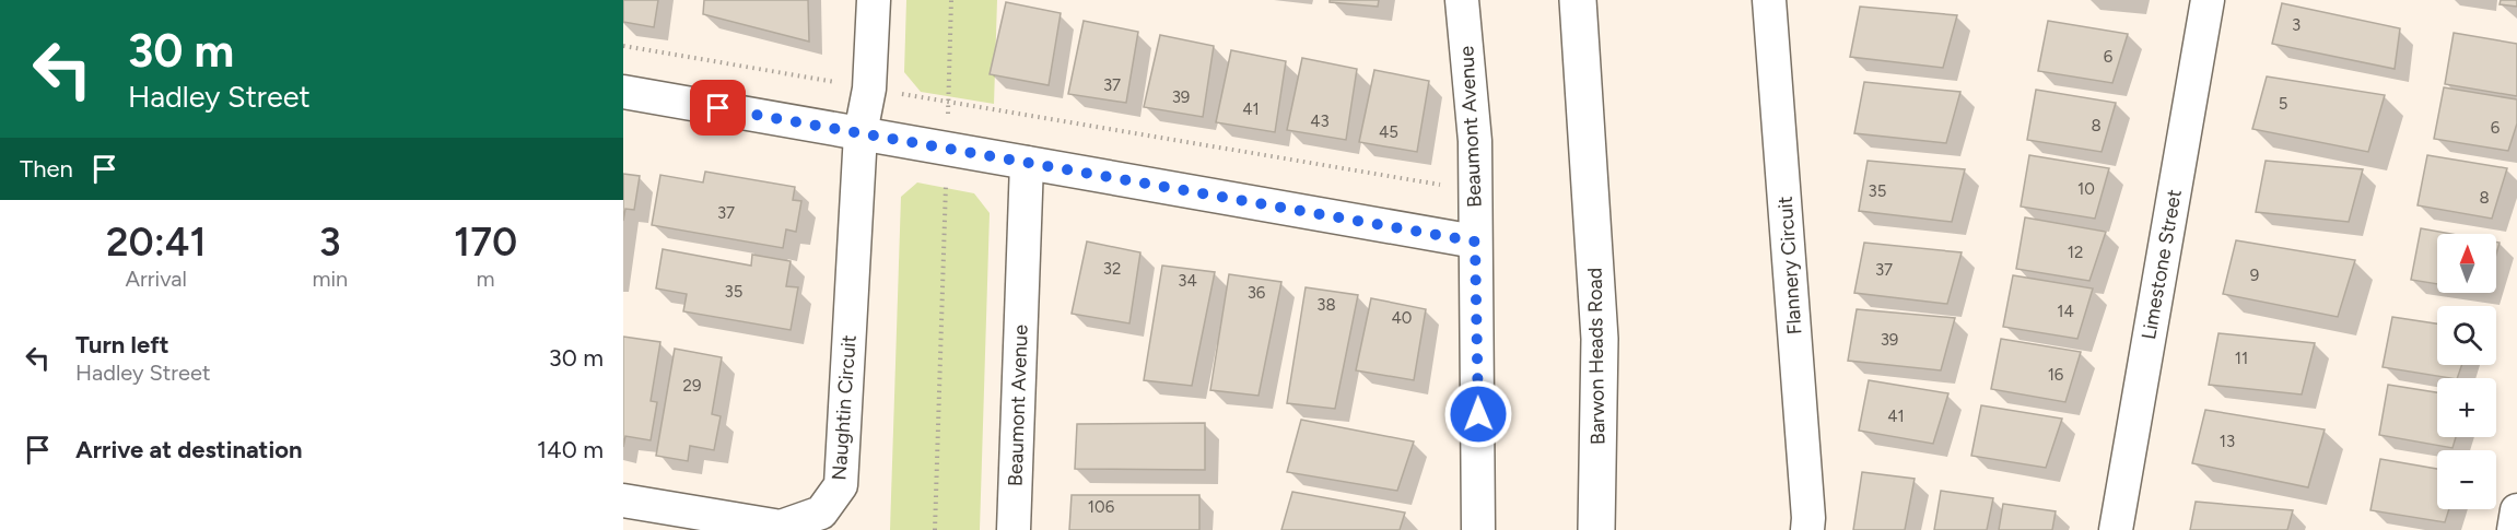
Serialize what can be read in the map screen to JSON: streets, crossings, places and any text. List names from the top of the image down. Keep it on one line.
{"streets":{"main road":["Barwon Heads Road"],"street":["Beaumont Avenue","Limestone Street","Flannery Circuit","Naughtin Circuit"]},"house_numbers":["3","6","37","39","5","41","43","8","6","45","10","35","8","37","12","32","37","9","34","35","36","38","14","40","39","11","16","29","41","13","106"],"north":"top","page":{"turn":["30 m","Hadley Street"],"then":"Then","eta":["20:41","Arrival","3","min","170","m"],"map_buttons":["+","−"],"list":[{"name":"Turn left","note":"Hadley Street","value":"30 m"},{"name":"Arrive at destination","value":"140 m"}]}}
